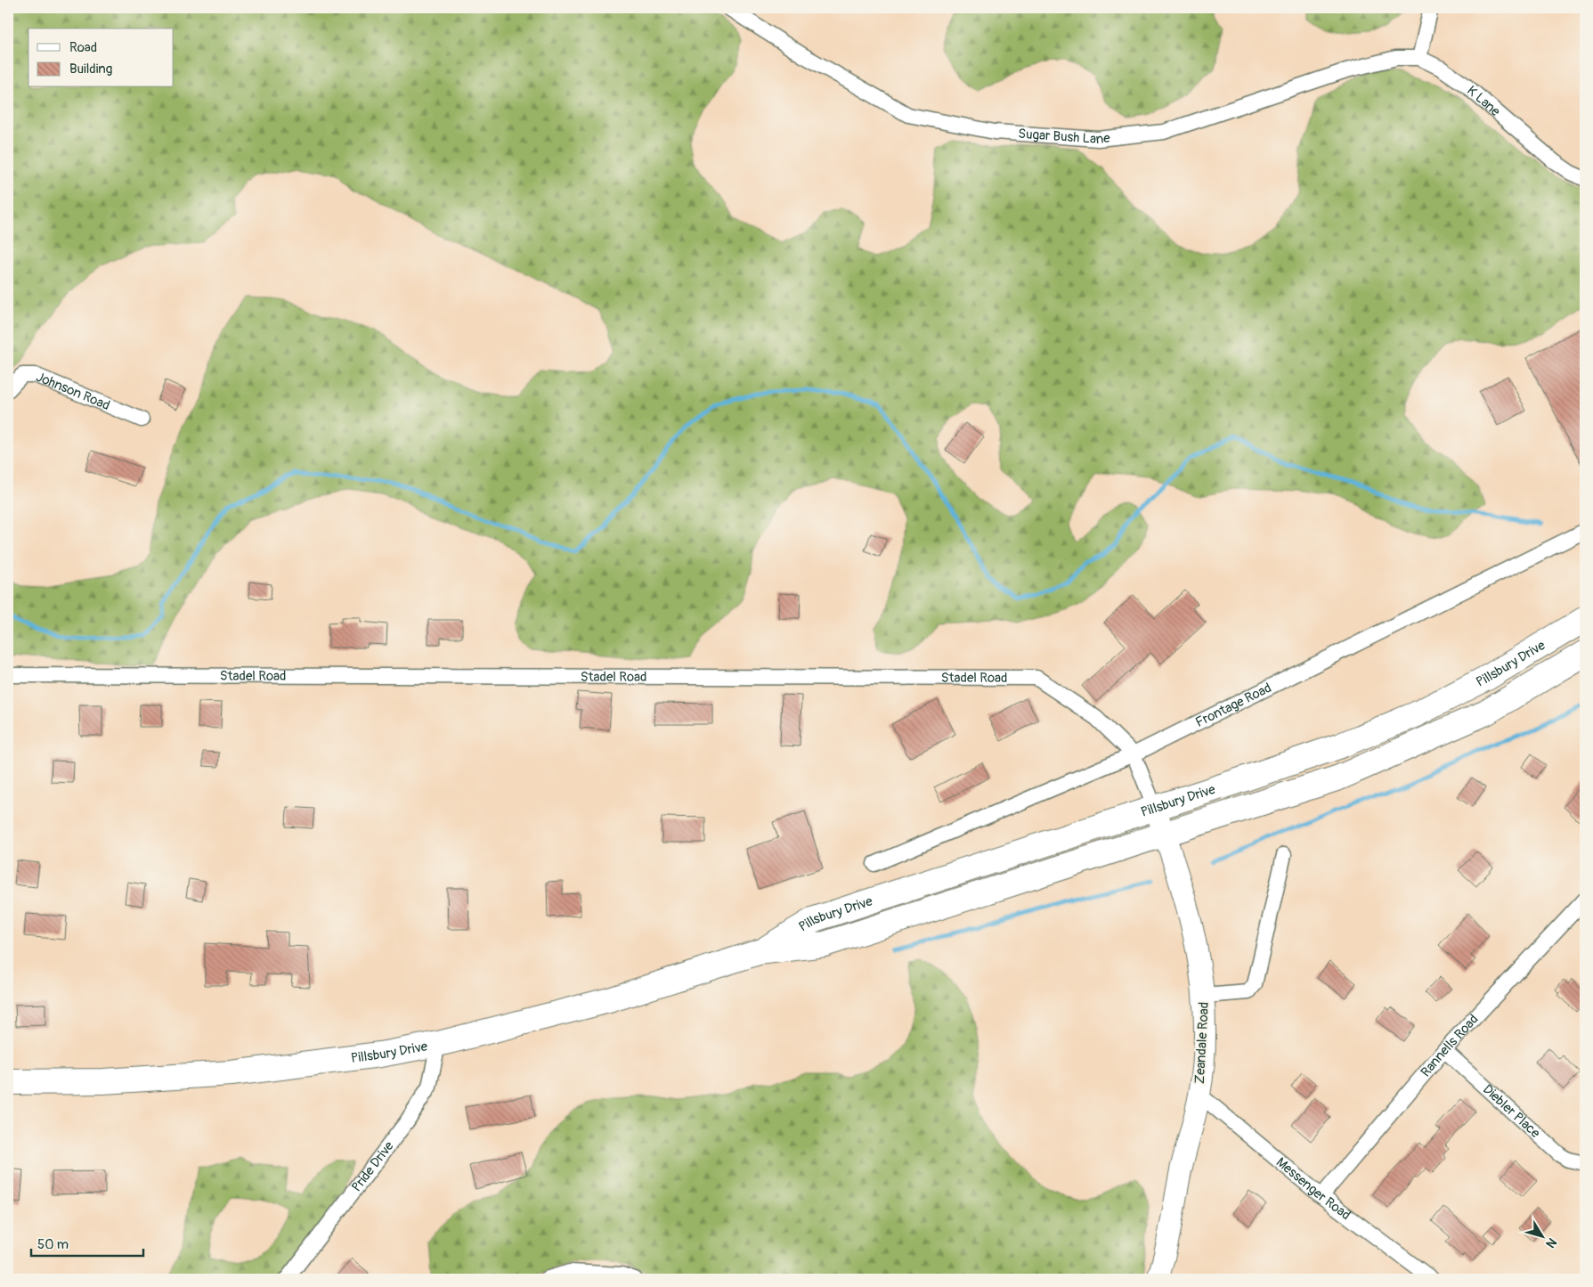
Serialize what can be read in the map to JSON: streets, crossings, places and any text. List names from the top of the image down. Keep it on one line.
{"streets":{"highway":["Pillsbury Drive"],"main road":["Zeandale Road"],"street":["K Lane","Sugar Bush Lane","Johnson Road","Stadel Road","Frontage Road","Rannells Road","Diebler Place","Pride Drive","Messenger Road"]},"crossings":[["K Lane","Sugar Bush Lane"],["Pillsbury Drive","Stadel Road"],["Pillsbury Drive","Zeandale Road"],["Pillsbury Drive","Pride Drive"],["Stadel Road","Frontage Road"],["Stadel Road","Zeandale Road"],["Zeandale Road","Messenger Road"],["Rannells Road","Diebler Place"],["Rannells Road","Messenger Road"]],"legend":["Road","Building"],"scale_bar":"50 m","north":"bottom right"}
